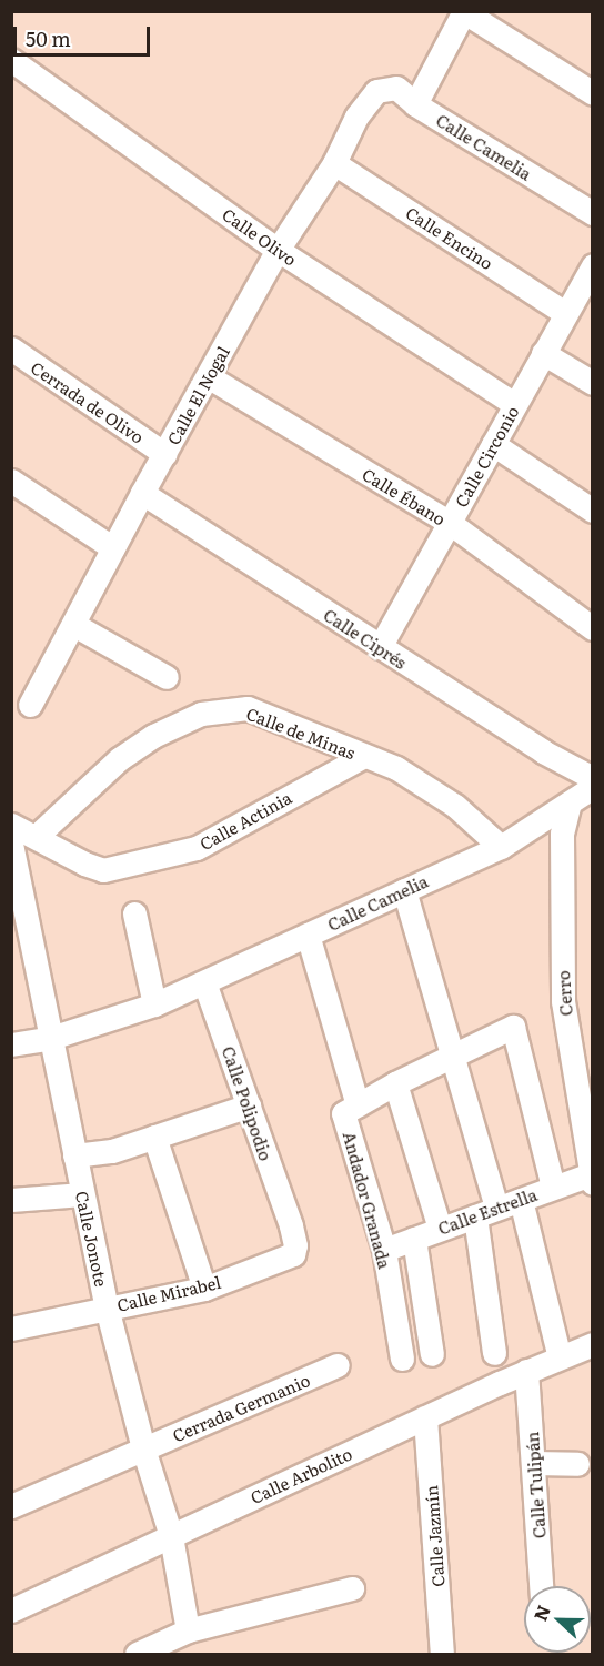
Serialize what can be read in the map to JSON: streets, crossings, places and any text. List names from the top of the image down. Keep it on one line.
{"streets":{"street":["Calle Camelia","Calle Olivo","Calle Encino","Calle El Nogal","Cerrada de Olivo","Calle Circonio","Calle Ébano","Calle Ciprés","Calle de Minas","Calle Actinia","Cerro","Calle Polipodio","Andador Granada","Calle Estrella","Calle Jonote","Calle Mirabel","Cerrada Germanio","Calle Arbolito","Calle Tulipán","Calle Jazmín"]},"crossings":[["Calle Camelia","Calle El Nogal"],["Calle Camelia","Calle de Minas"],["Calle Camelia","Cerro"],["Calle Camelia","Calle Polipodio"],["Calle Camelia","Calle Jonote"],["Calle Olivo","Calle El Nogal"],["Calle Olivo","Calle Circonio"],["Calle Encino","Calle El Nogal"],["Calle Encino","Calle Circonio"],["Calle El Nogal","Cerrada de Olivo"],["Calle El Nogal","Calle Ébano"],["Calle El Nogal","Calle Ciprés"],["Calle Circonio","Calle Ébano"],["Calle Circonio","Calle Ciprés"],["Calle de Minas","Calle Actinia"],["Cerro","Calle Estrella"],["Calle Polipodio","Calle Mirabel"],["Andador Granada","Calle Estrella"],["Calle Jonote","Calle Mirabel"],["Calle Jonote","Cerrada Germanio"],["Calle Jonote","Calle Arbolito"],["Calle Arbolito","Calle Tulipán"],["Calle Arbolito","Calle Jazmín"]],"scale_bar":"50 m","north":"left"}
